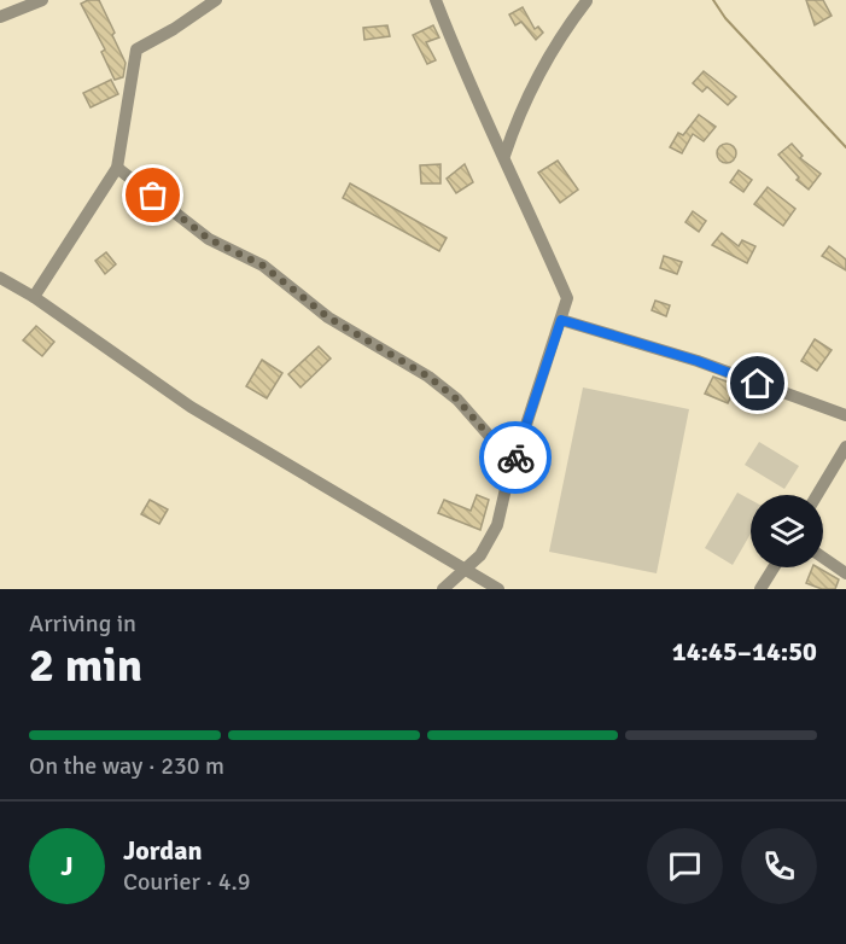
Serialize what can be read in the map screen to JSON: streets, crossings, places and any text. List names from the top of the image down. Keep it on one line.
{"page":{"heading":["2 min","Arriving in","14:45–14:50"],"panel":["Jordan","Courier · 4.9"],"bar":"On the way · 230 m","round":"J"}}
